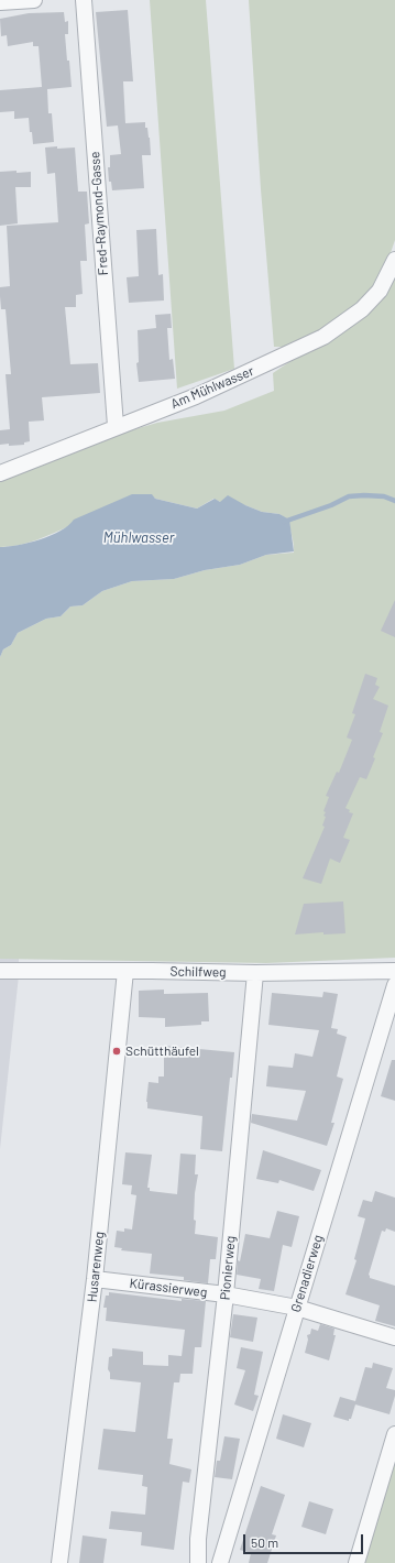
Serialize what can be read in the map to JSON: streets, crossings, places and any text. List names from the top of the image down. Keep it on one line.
{"streets":{"street":["Fred-Raymond-Gasse","Am Mühlwasser","Schilfweg","Husarenweg","Pionierweg","Grenadierweg","Kürassierweg"]},"crossings":[["Fred-Raymond-Gasse","Am Mühlwasser"],["Schilfweg","Husarenweg"],["Schilfweg","Pionierweg"],["Husarenweg","Kürassierweg"],["Pionierweg","Kürassierweg"],["Grenadierweg","Kürassierweg"]],"water":["Mühlwasser"],"places":["Schütthäufel"],"scale_bar":"50 m"}
